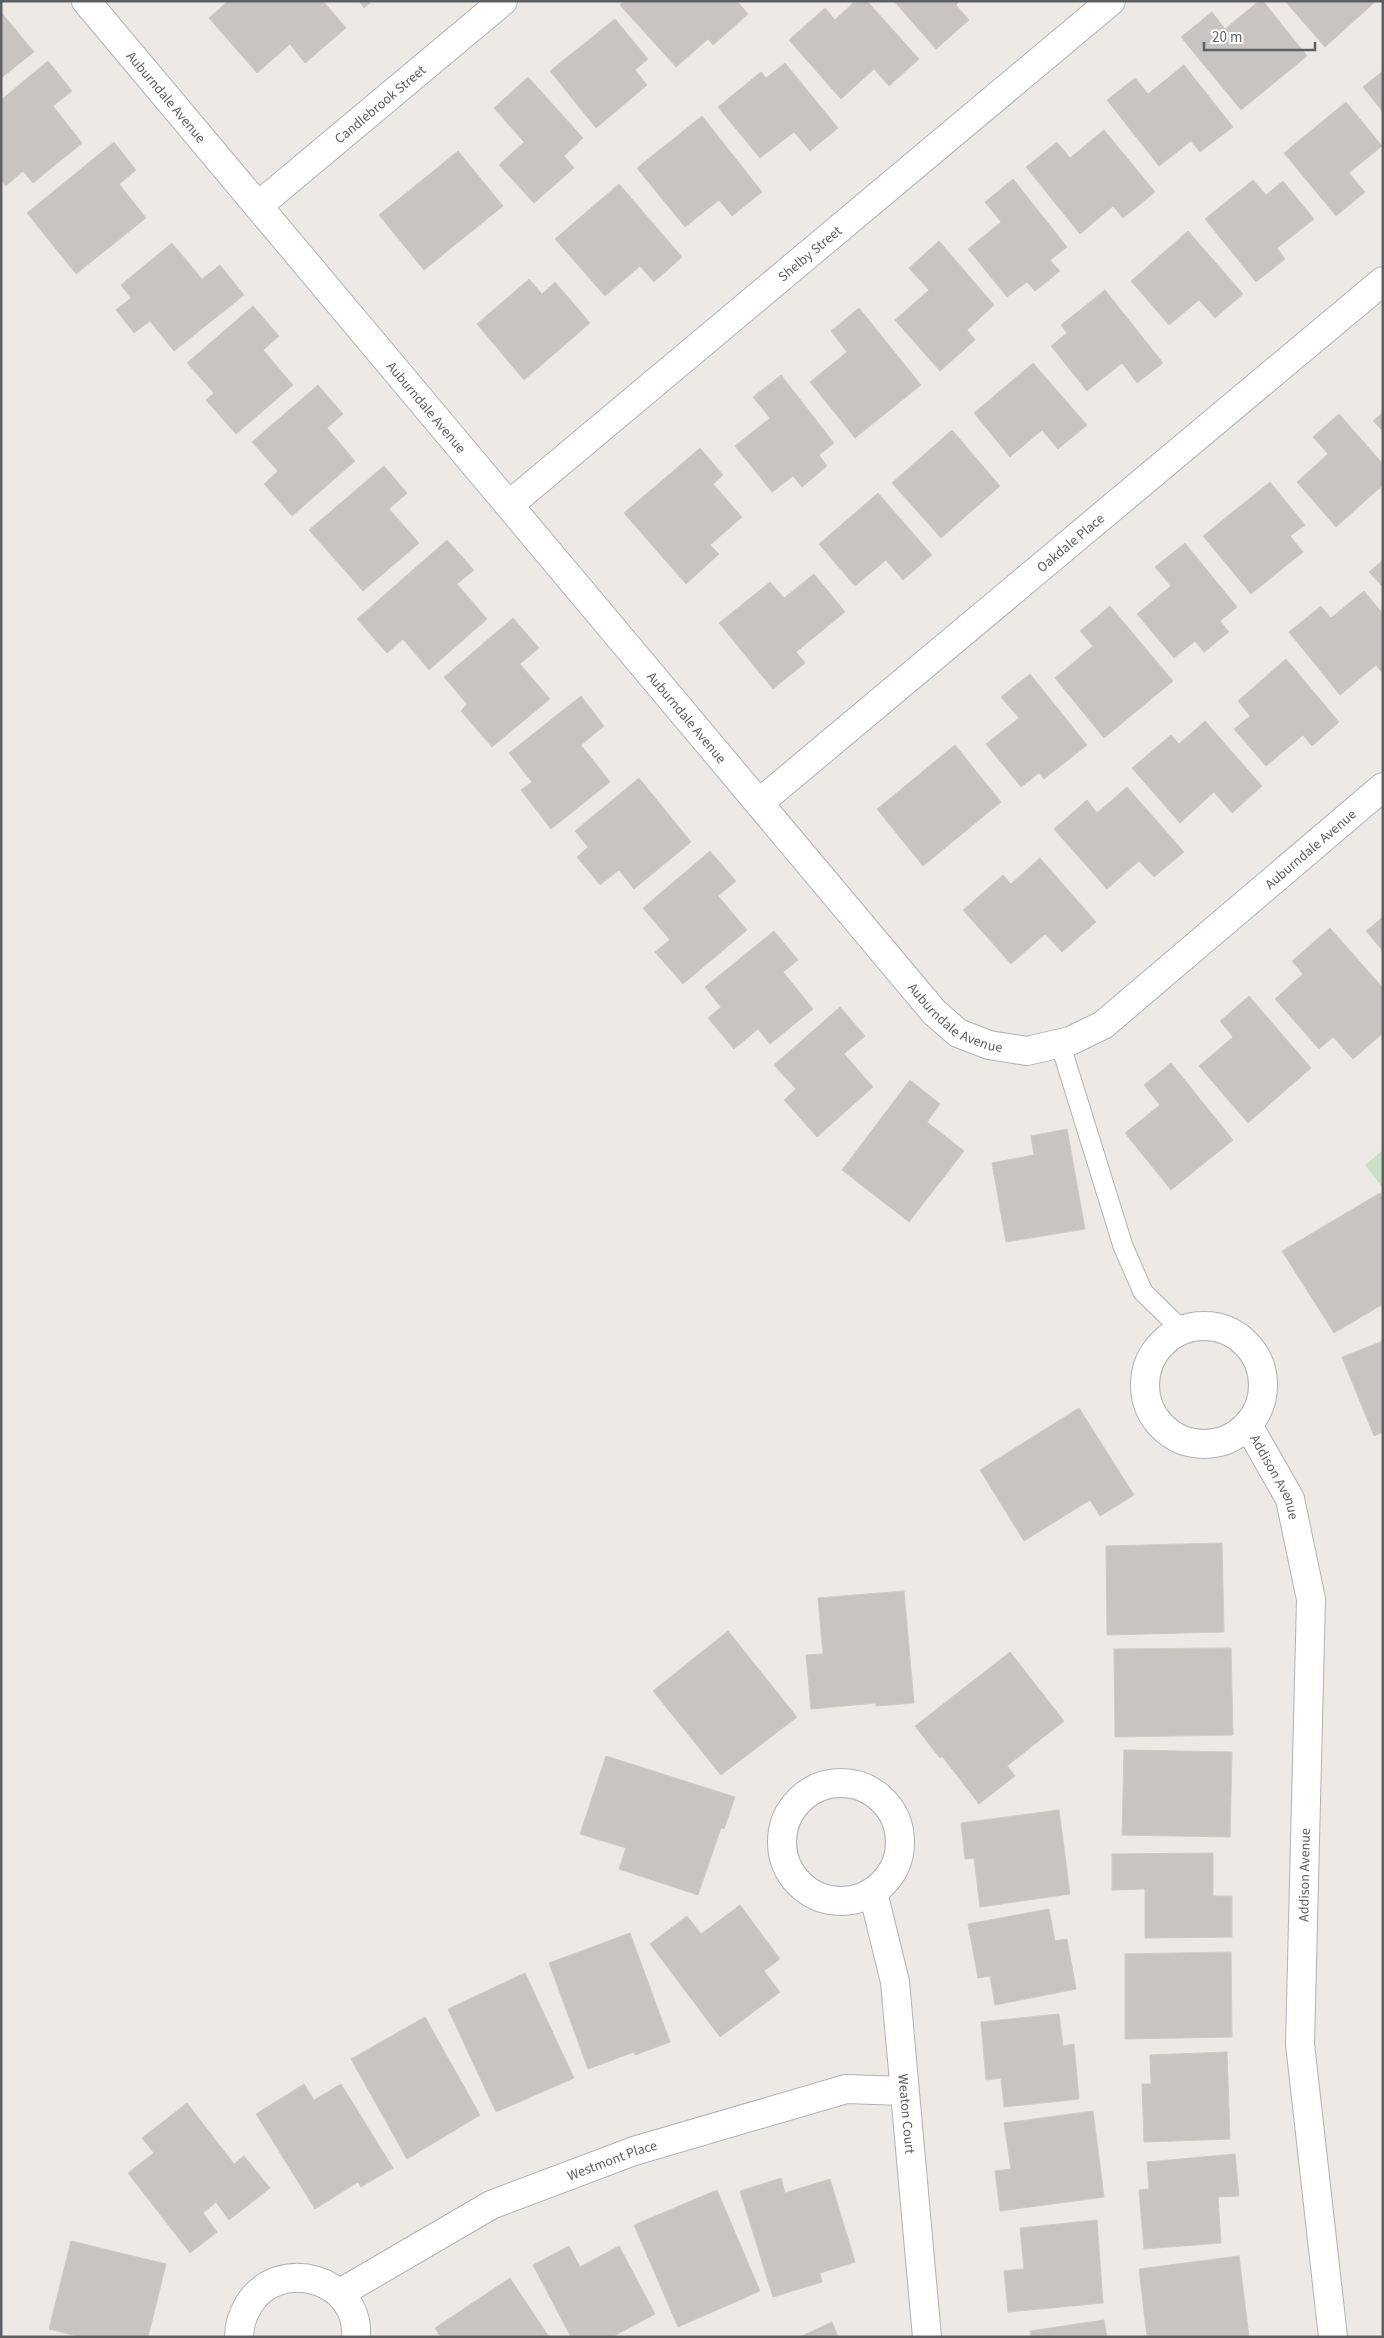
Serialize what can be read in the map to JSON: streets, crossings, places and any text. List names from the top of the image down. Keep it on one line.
{"streets":{"street":["Auburndale Avenue","Candlebrook Street","Shelby Street","Oakdale Place","Addison Avenue","Weaton Court","Westmont Place"]},"crossings":[["Auburndale Avenue","Candlebrook Street"],["Auburndale Avenue","Shelby Street"],["Auburndale Avenue","Oakdale Place"],["Weaton Court","Westmont Place"]],"scale_bar":"20 m"}
